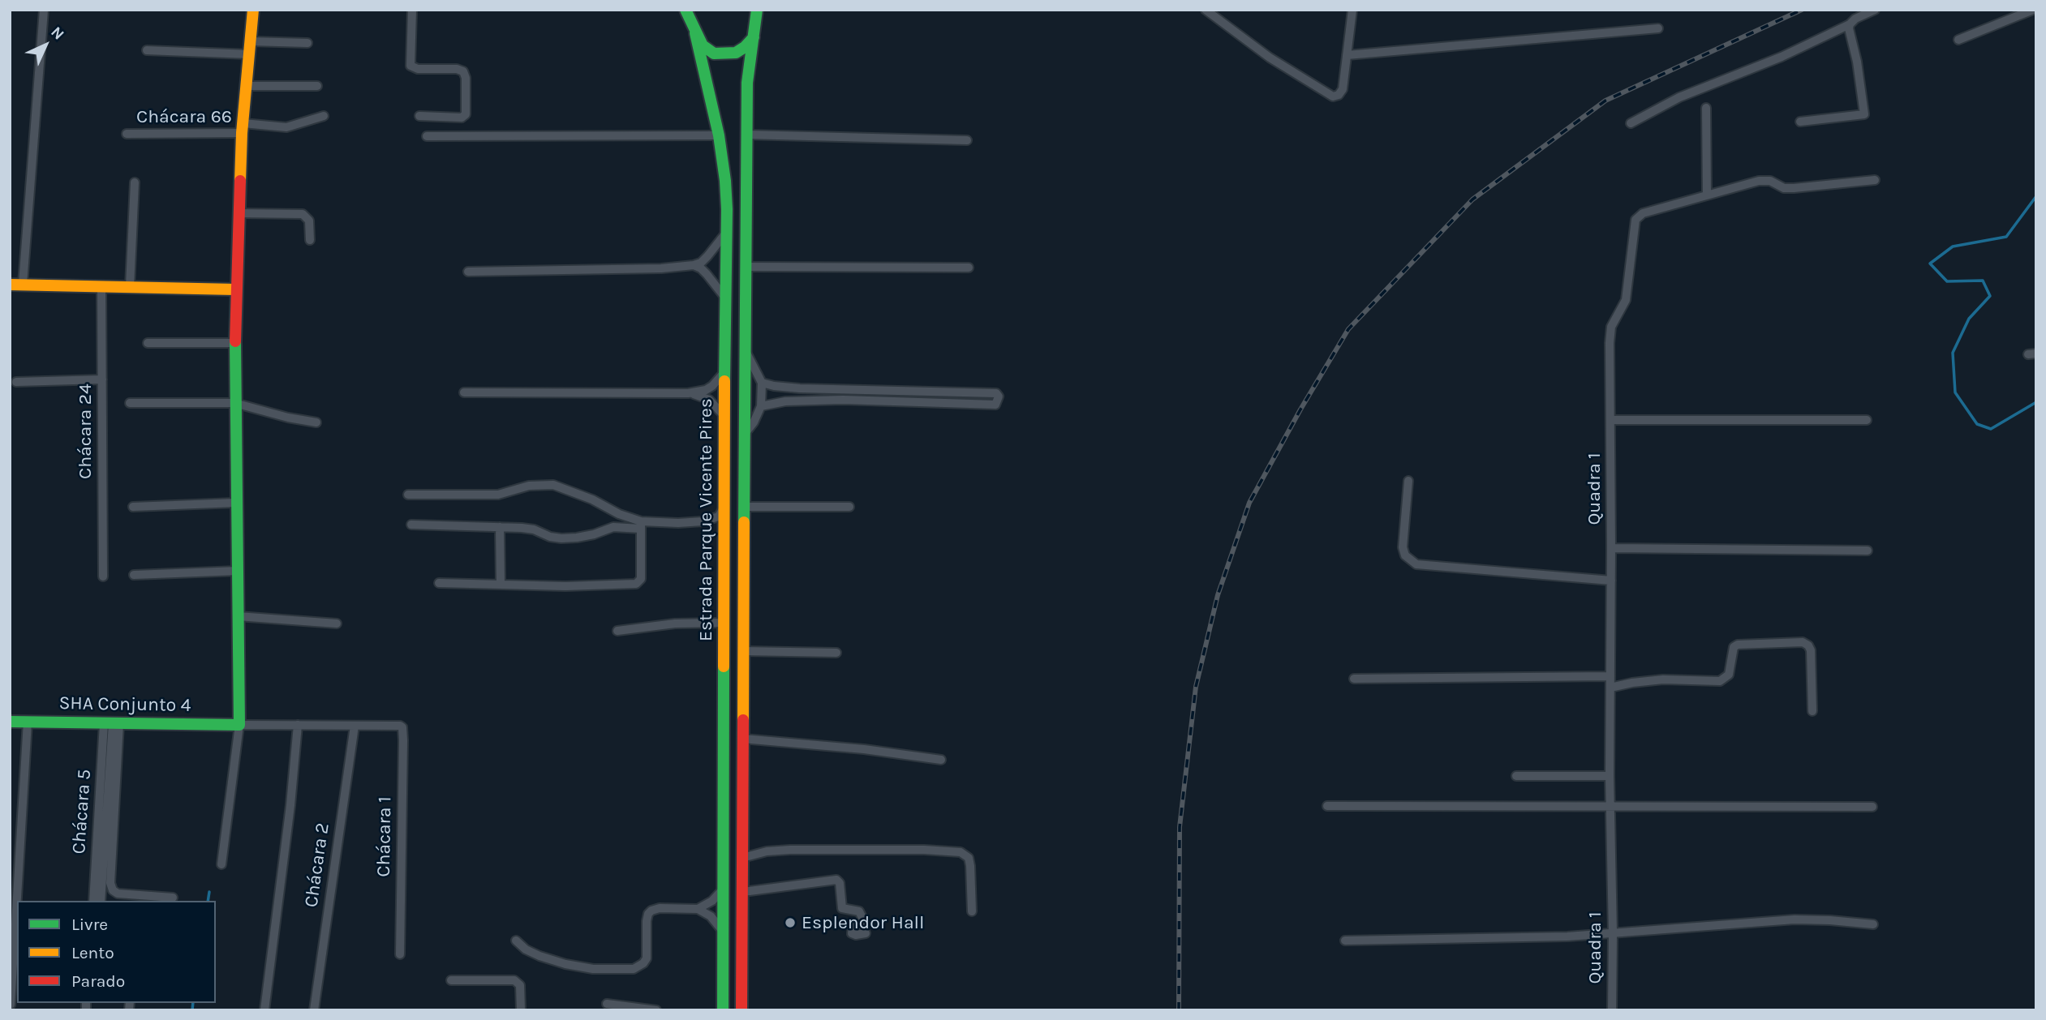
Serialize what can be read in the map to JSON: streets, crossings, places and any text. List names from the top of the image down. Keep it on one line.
{"streets":{"main road":["Estrada Parque Vicente Pires","SHA Conjunto 4"],"street":["Chácara 66","Chácara 24","Quadra 1","Chácara 5","Chácara 1","Chácara 2"]},"crossings":[["SHA Conjunto 4","Chácara 5"],["Chácara 1","Chácara 2"]],"places":["Esplendor Hall"],"legend":["Livre","Lento","Parado"],"north":"top right"}
